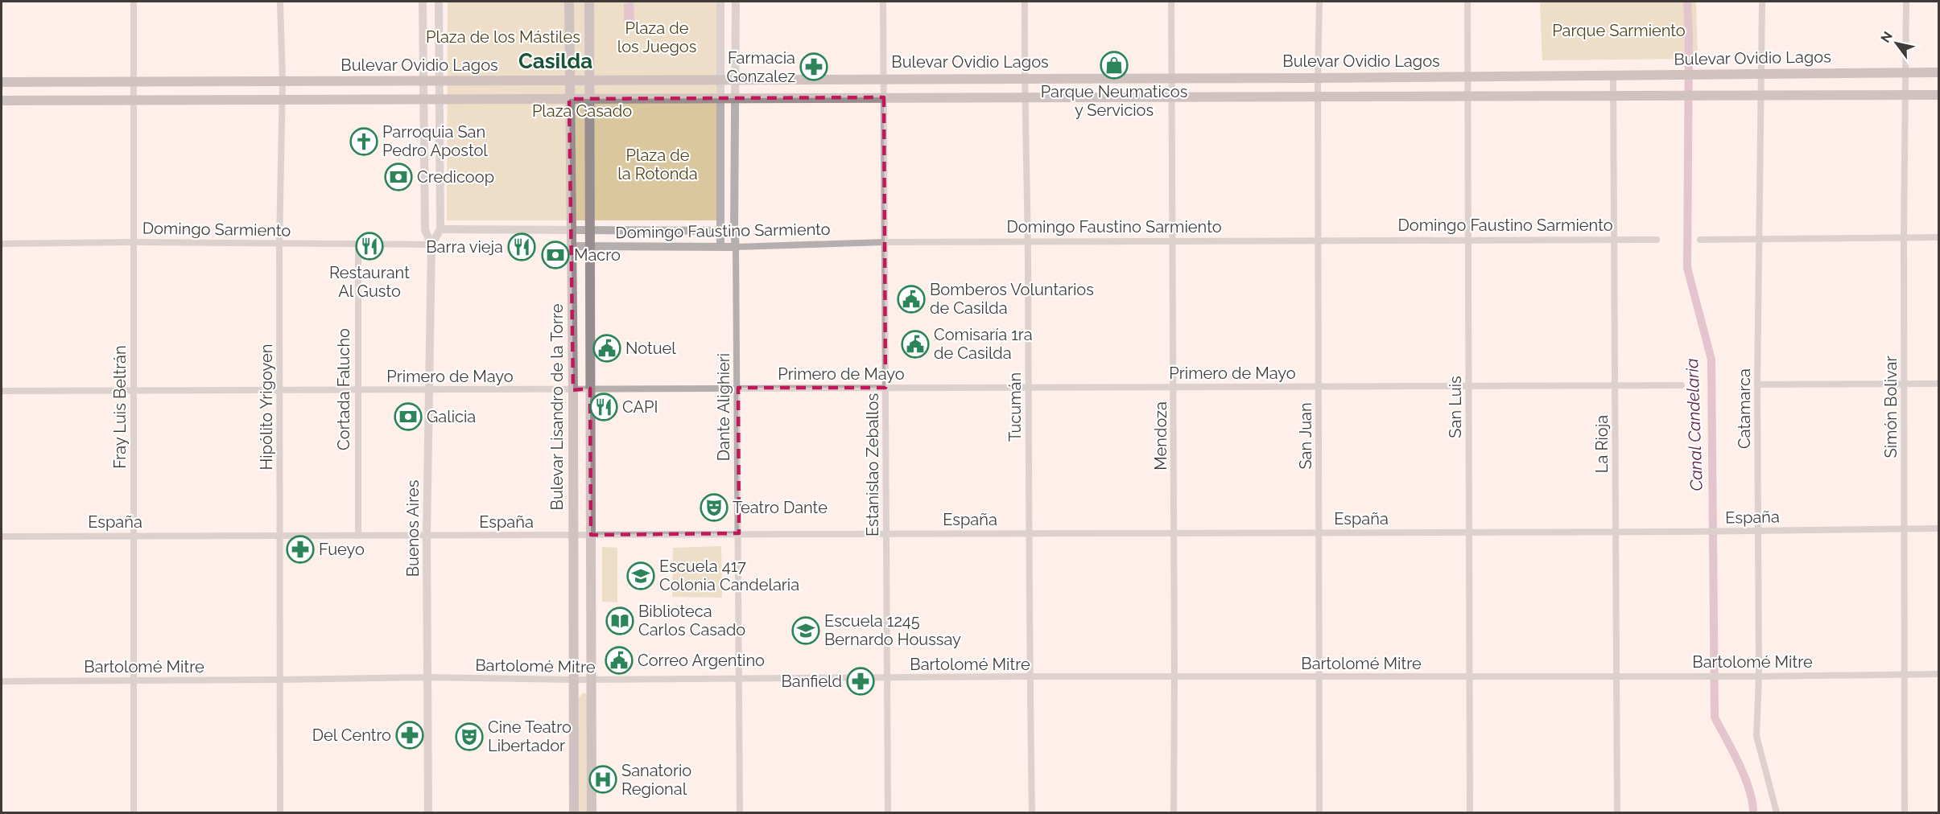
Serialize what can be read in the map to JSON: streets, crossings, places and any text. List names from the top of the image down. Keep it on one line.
{"streets":{"main road":["Bulevar Ovidio Lagos","Bulevar Lisandro de la Torre"],"street":["Domingo Faustino Sarmiento","Domingo Sarmiento","Primero de Mayo","Cortada Falucho","Fray Luis Beltrán","Hipólito Yrigoyen","Dante Alighieri","Tucumán","San Luis","Simón Bolivar","Catamarca","Mendoza","San Juan","La Rioja","Estanislao Zeballos","España","Buenos Aires","Bartolomé Mitre"]},"crossings":[["Bulevar Ovidio Lagos","Fray Luis Beltrán"],["Bulevar Ovidio Lagos","Hipólito Yrigoyen"],["Bulevar Ovidio Lagos","Bulevar Lisandro de la Torre"],["Bulevar Ovidio Lagos","Dante Alighieri"],["Bulevar Ovidio Lagos","Tucumán"],["Bulevar Ovidio Lagos","San Luis"],["Bulevar Ovidio Lagos","Simón Bolivar"],["Bulevar Ovidio Lagos","Catamarca"],["Bulevar Ovidio Lagos","Mendoza"],["Bulevar Ovidio Lagos","San Juan"],["Bulevar Ovidio Lagos","La Rioja"],["Bulevar Ovidio Lagos","Estanislao Zeballos"],["Bulevar Ovidio Lagos","Buenos Aires"],["Domingo Faustino Sarmiento","Bulevar Lisandro de la Torre"],["Domingo Faustino Sarmiento","Dante Alighieri"],["Domingo Faustino Sarmiento","Tucumán"],["Domingo Faustino Sarmiento","San Luis"],["Domingo Faustino Sarmiento","Mendoza"],["Domingo Faustino Sarmiento","San Juan"],["Domingo Faustino Sarmiento","La Rioja"],["Domingo Faustino Sarmiento","Estanislao Zeballos"],["Domingo Faustino Sarmiento","Buenos Aires"],["Domingo Sarmiento","Cortada Falucho"],["Domingo Sarmiento","Fray Luis Beltrán"],["Domingo Sarmiento","Hipólito Yrigoyen"],["Domingo Sarmiento","Buenos Aires"],["Primero de Mayo","Cortada Falucho"],["Primero de Mayo","Fray Luis Beltrán"],["Primero de Mayo","Hipólito Yrigoyen"],["Primero de Mayo","Bulevar Lisandro de la Torre"],["Primero de Mayo","Dante Alighieri"],["Primero de Mayo","Tucumán"],["Primero de Mayo","San Luis"],["Primero de Mayo","Mendoza"],["Primero de Mayo","San Juan"],["Primero de Mayo","La Rioja"],["Primero de Mayo","Estanislao Zeballos"],["Primero de Mayo","Buenos Aires"],["Cortada Falucho","España"],["Fray Luis Beltrán","España"],["Fray Luis Beltrán","Bartolomé Mitre"],["Hipólito Yrigoyen","España"],["Hipólito Yrigoyen","Bartolomé Mitre"],["Bulevar Lisandro de la Torre","España"],["Bulevar Lisandro de la Torre","Bartolomé Mitre"],["Dante Alighieri","España"],["Dante Alighieri","Bartolomé Mitre"],["Tucumán","España"],["Tucumán","Bartolomé Mitre"],["San Luis","España"],["San Luis","Bartolomé Mitre"],["Simón Bolivar","España"],["Simón Bolivar","Bartolomé Mitre"],["Catamarca","España"],["Catamarca","Bartolomé Mitre"],["Mendoza","España"],["Mendoza","Bartolomé Mitre"],["San Juan","España"],["San Juan","Bartolomé Mitre"],["La Rioja","España"],["La Rioja","Bartolomé Mitre"],["Estanislao Zeballos","España"],["Estanislao Zeballos","Bartolomé Mitre"],["España","Buenos Aires"],["Buenos Aires","Bartolomé Mitre"]],"districts":["Casilda"],"water":["Canal Candelaria"],"parks":["Plaza de los Juegos","Parque Sarmiento","Plaza de los Mástiles","Plaza Casado","Plaza de la Rotonda"],"places":{"shop":["Parque Neumaticos y Servicios"],"pharmacy":["Farmacia Gonzalez","Fueyo","Banfield","Del Centro"],"church":["Parroquia San Pedro Apostol"],"bank":["Credicoop","Macro","Galicia"],"restaurant":["Restaurant Al Gusto","Barra vieja","CAPI"],"public building":["Bomberos Voluntarios de Casilda","Comisaría 1ra de Casilda","Notuel","Correo Argentino"],"theatre":["Teatro Dante","Cine Teatro Libertador"],"school or university":["Escuela 417 Colonia Candelaria","Escuela 1245 Bernardo Houssay"],"library":["Biblioteca Carlos Casado"],"hospital":["Sanatorio Regional"]},"north":"top left"}
